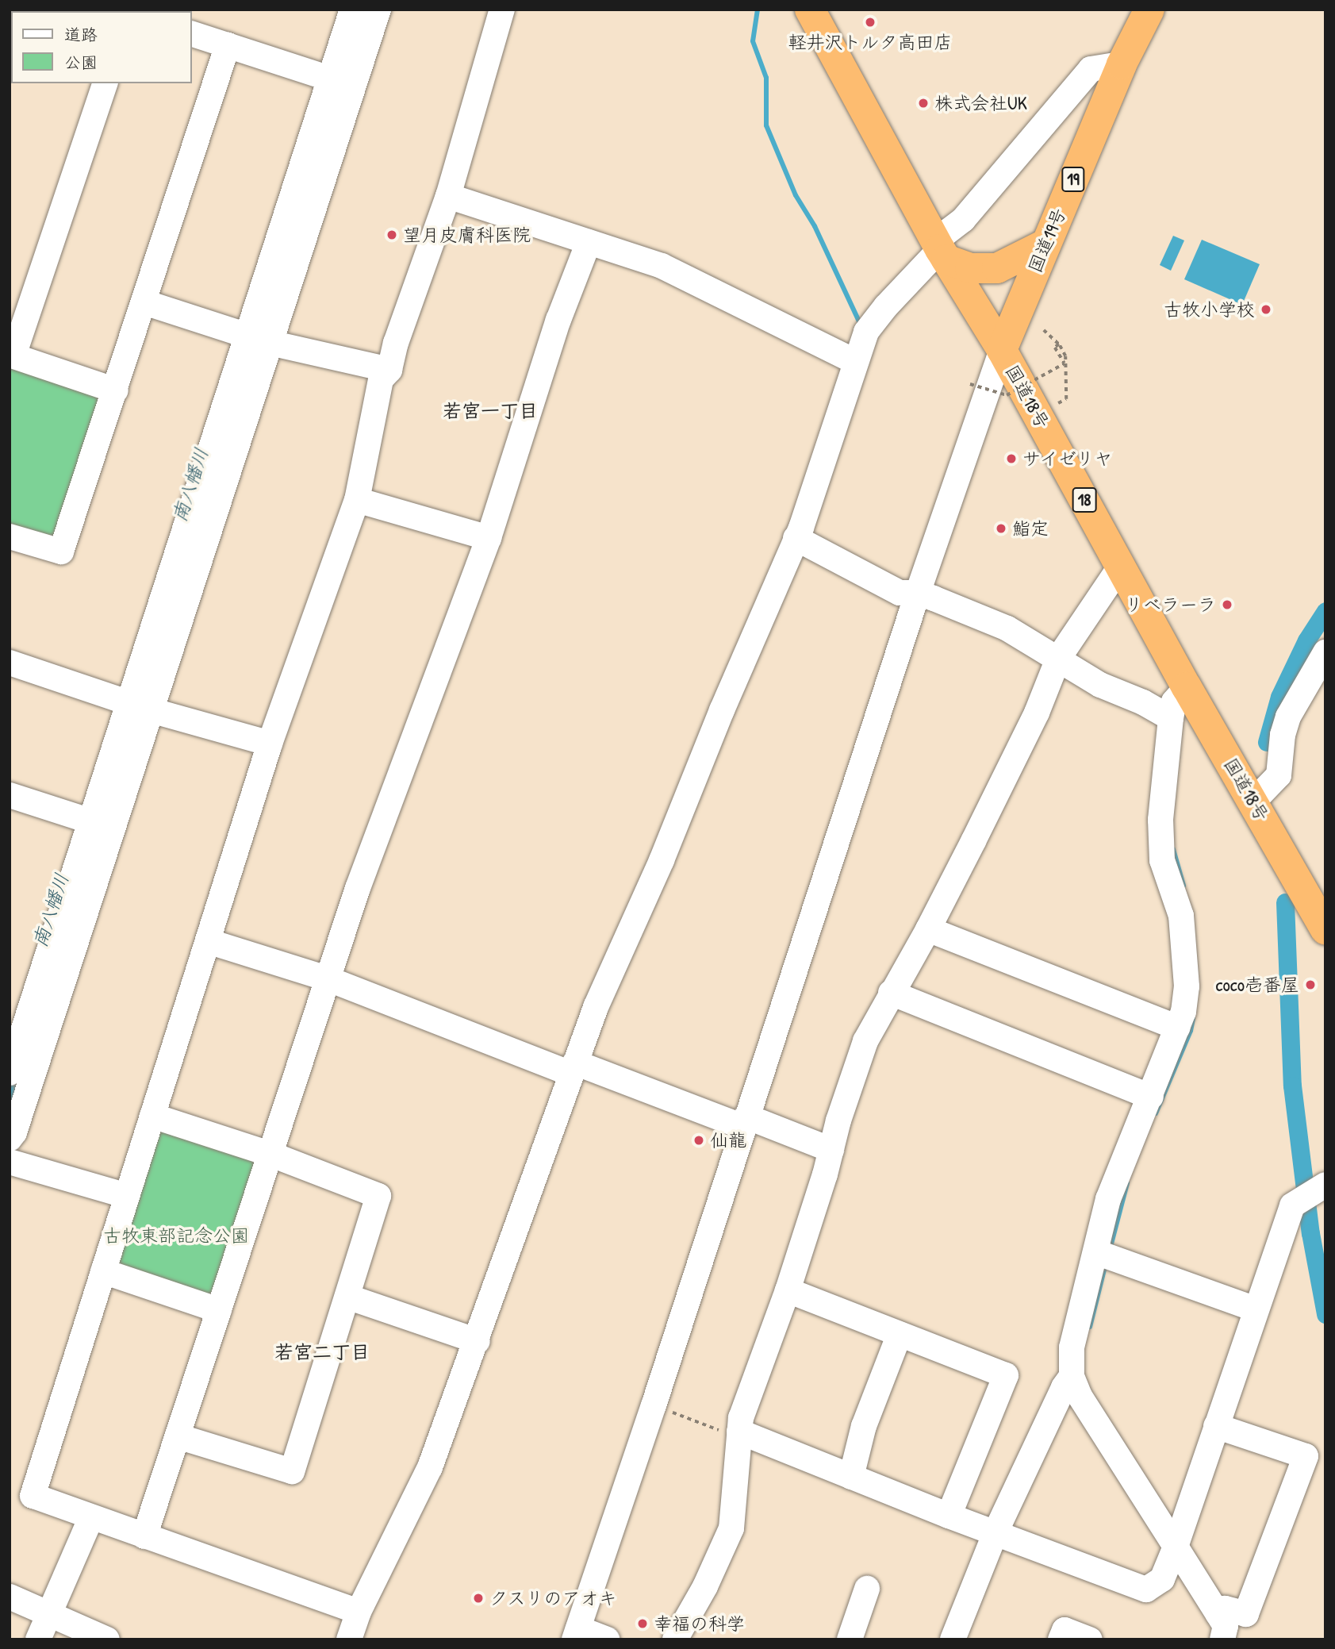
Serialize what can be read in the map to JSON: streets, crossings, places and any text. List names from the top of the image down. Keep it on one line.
{"streets":{"highway":["19","国道19号","国道18号","18"]},"crossings":[["国道19号","国道18号"]],"districts":["若宮一丁目","若宮二丁目"],"water":["南八幡川"],"parks":["古牧東部記念公園"],"places":["軽井沢トルタ高田店","株式会社UK","望月皮膚科医院","古牧小学校","サイゼリヤ","鮨定","リベラーラ","coco壱番屋","仙龍","クスリのアオキ","幸福の科学"],"legend":["道路","公園"]}
